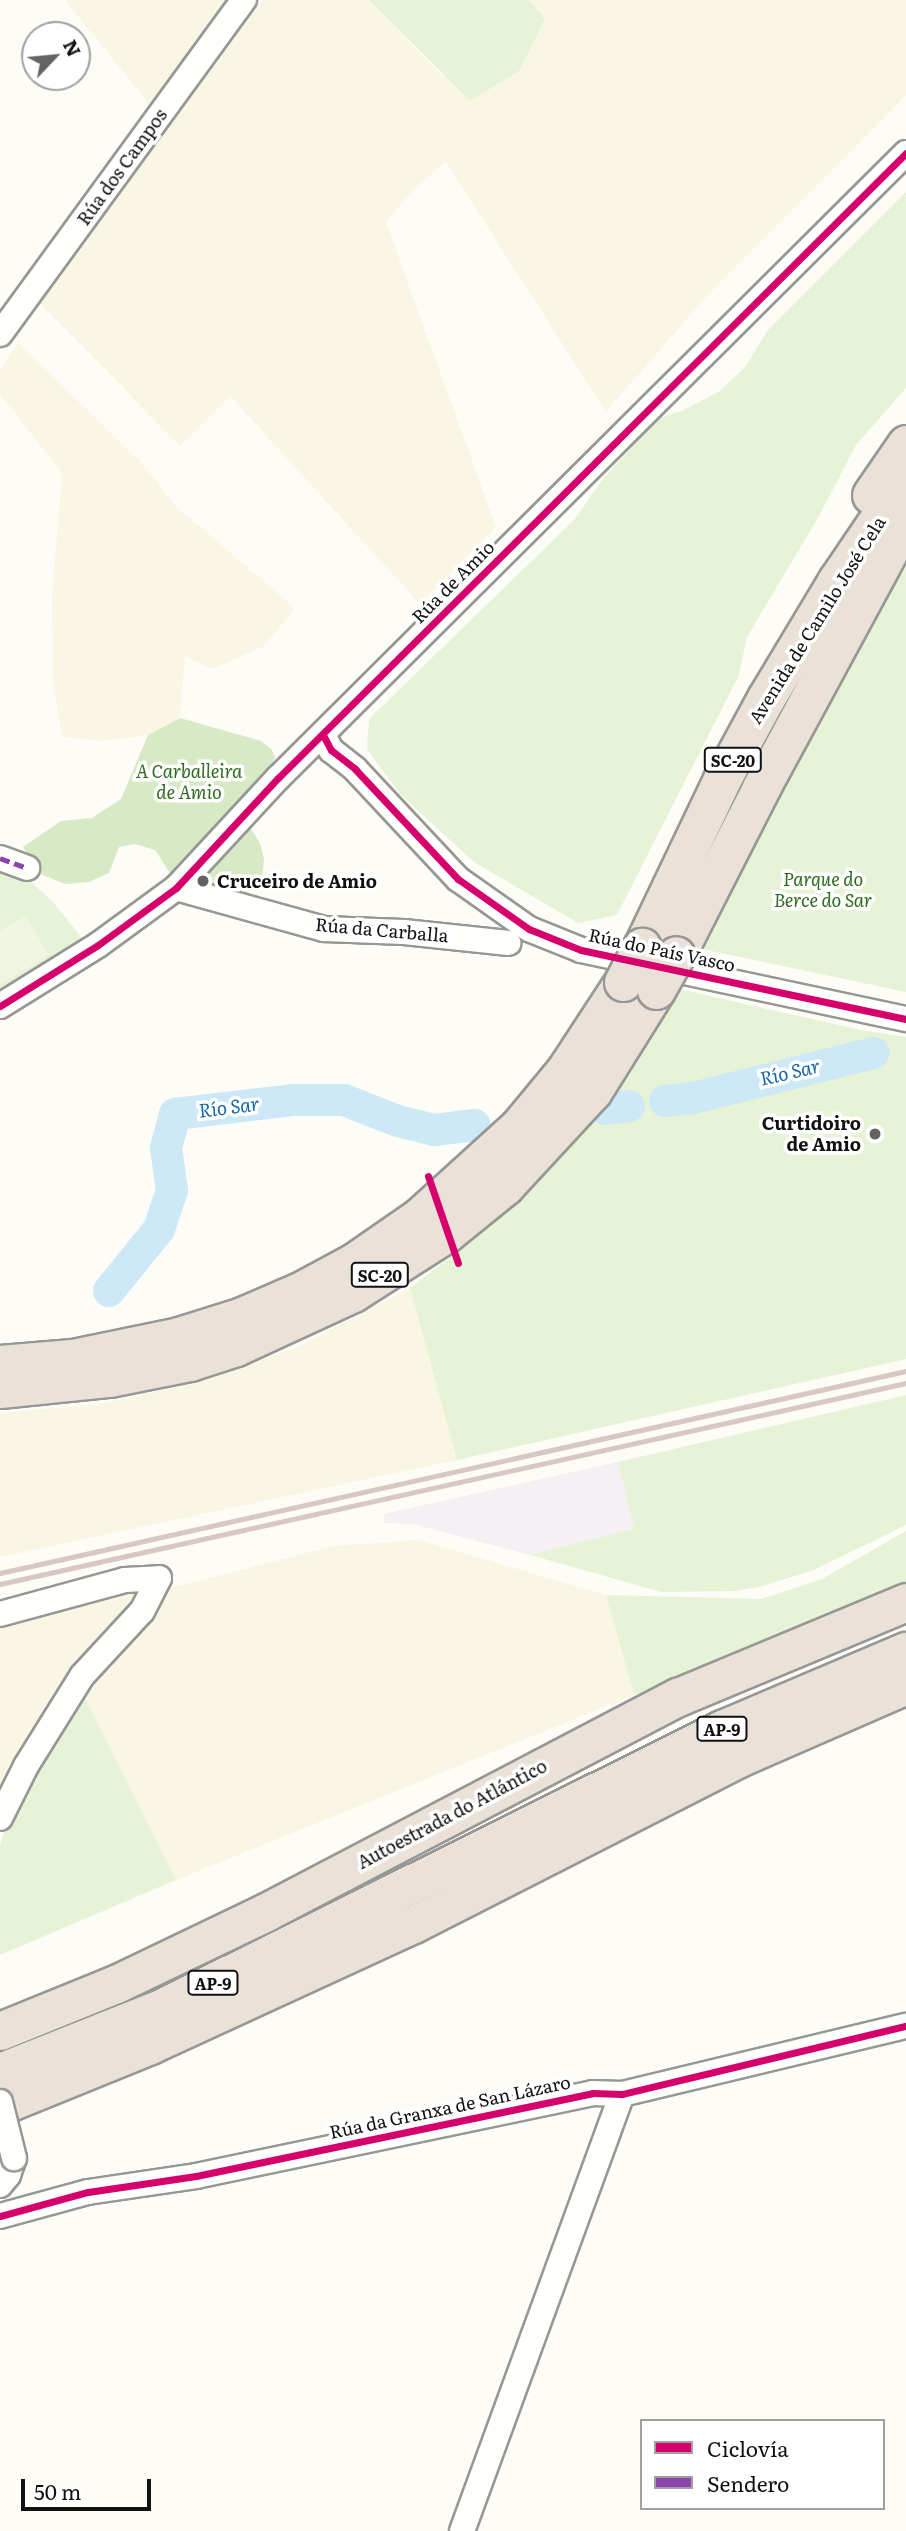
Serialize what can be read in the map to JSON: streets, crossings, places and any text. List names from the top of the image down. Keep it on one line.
{"streets":{"highway":["Avenida de Camilo José Cela","SC-20","AP-9","Autoestrada do Atlántico"],"street":["Rúa dos Campos","Rúa de Amio","Rúa da Carballa","Rúa do País Vasco","Rúa da Granxa de San Lázaro"]},"crossings":[["Rúa de Amio","Rúa da Carballa"],["Rúa de Amio","Rúa do País Vasco"]],"water":["Río Sar"],"parks":["A Carballeira de Amio","Parque do Berce do Sar"],"places":["Cruceiro de Amio","Curtidoiro de Amio"],"legend":["Ciclovía","Sendero"],"scale_bar":"50 m","north":"top right"}
